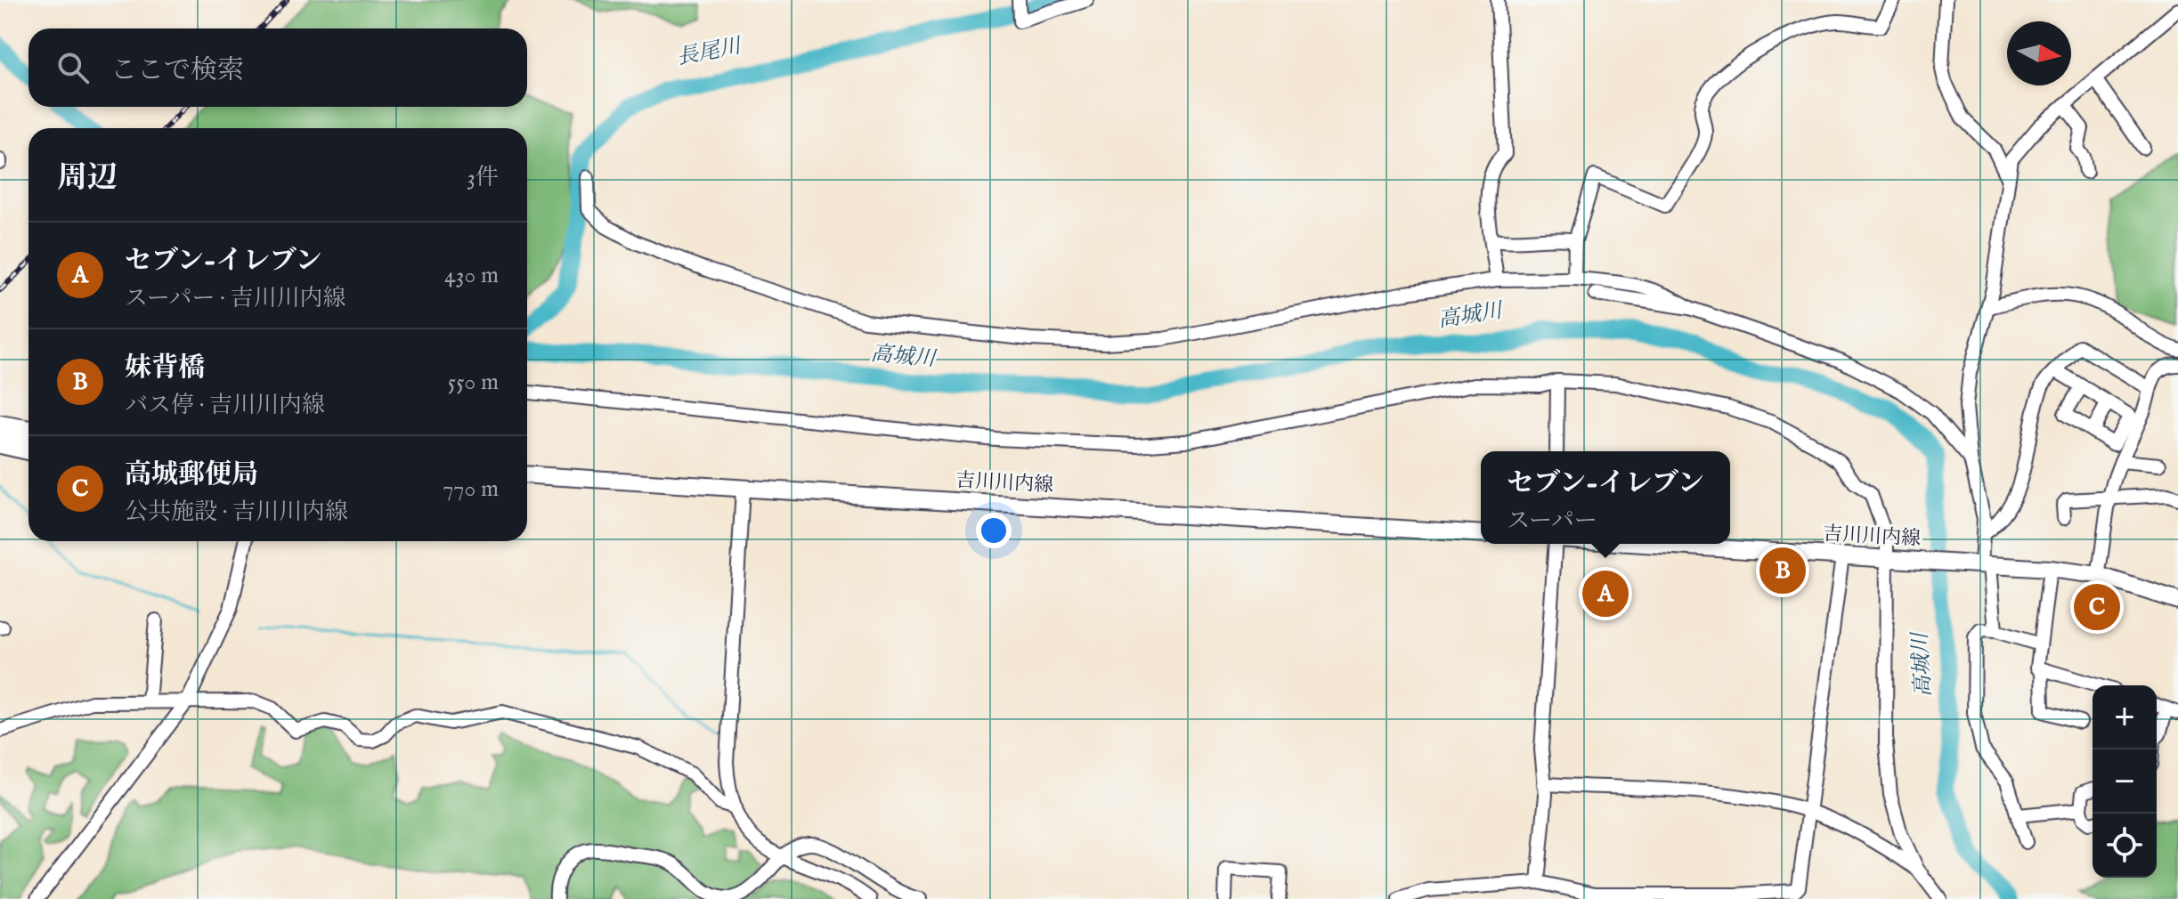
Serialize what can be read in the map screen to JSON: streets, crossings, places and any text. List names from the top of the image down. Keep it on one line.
{"streets":{"main road":["吉川川内線"]},"water":["長尾川","高城川"],"north":"right","page":{"search":"ここで検索","heading":["周辺","3件"],"list":[{"mark":"A","name":"セブン-イレブン","note":"スーパー · 吉川川内線","value":"430 m"},{"mark":"B","name":"妹背橋","note":"バス停 · 吉川川内線","value":"550 m"},{"mark":"C","name":"高城郵便局","note":"公共施設 · 吉川川内線","value":"770 m"}],"popup":["セブン-イレブン","スーパー"],"pins":["B","A","C"],"map_buttons":["+","−"]}}
